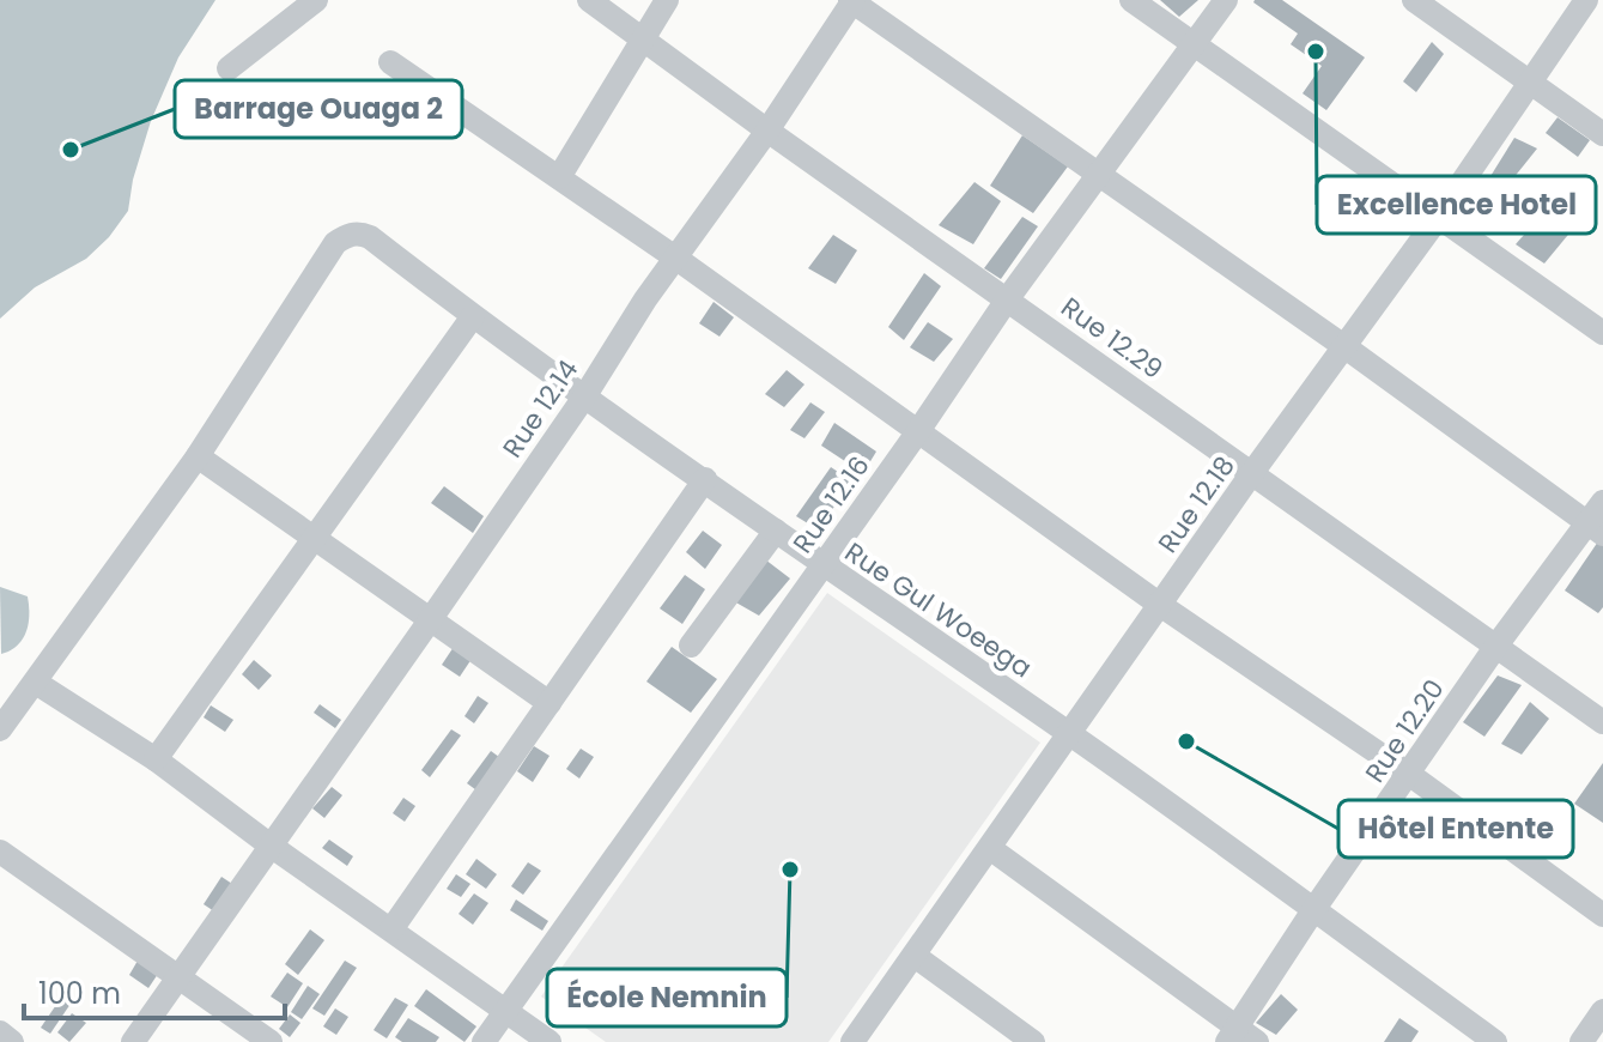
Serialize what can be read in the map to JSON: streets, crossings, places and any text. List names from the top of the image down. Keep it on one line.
{"streets":{"street":["Rue 12.29","Rue 12.14","Rue 12.16","Rue 12.18","Rue Gul Woeega","Rue 12.20"]},"crossings":[["Rue 12.29","Rue 12.14"],["Rue 12.29","Rue 12.16"],["Rue 12.29","Rue 12.18"],["Rue 12.29","Rue 12.20"],["Rue 12.14","Rue Gul Woeega"],["Rue 12.16","Rue Gul Woeega"],["Rue 12.18","Rue Gul Woeega"],["Rue Gul Woeega","Rue 12.20"]],"places":["Excellence Hotel","Barrage Ouaga 2","Hôtel Entente","École Nemnin"],"scale_bar":"100 m"}
